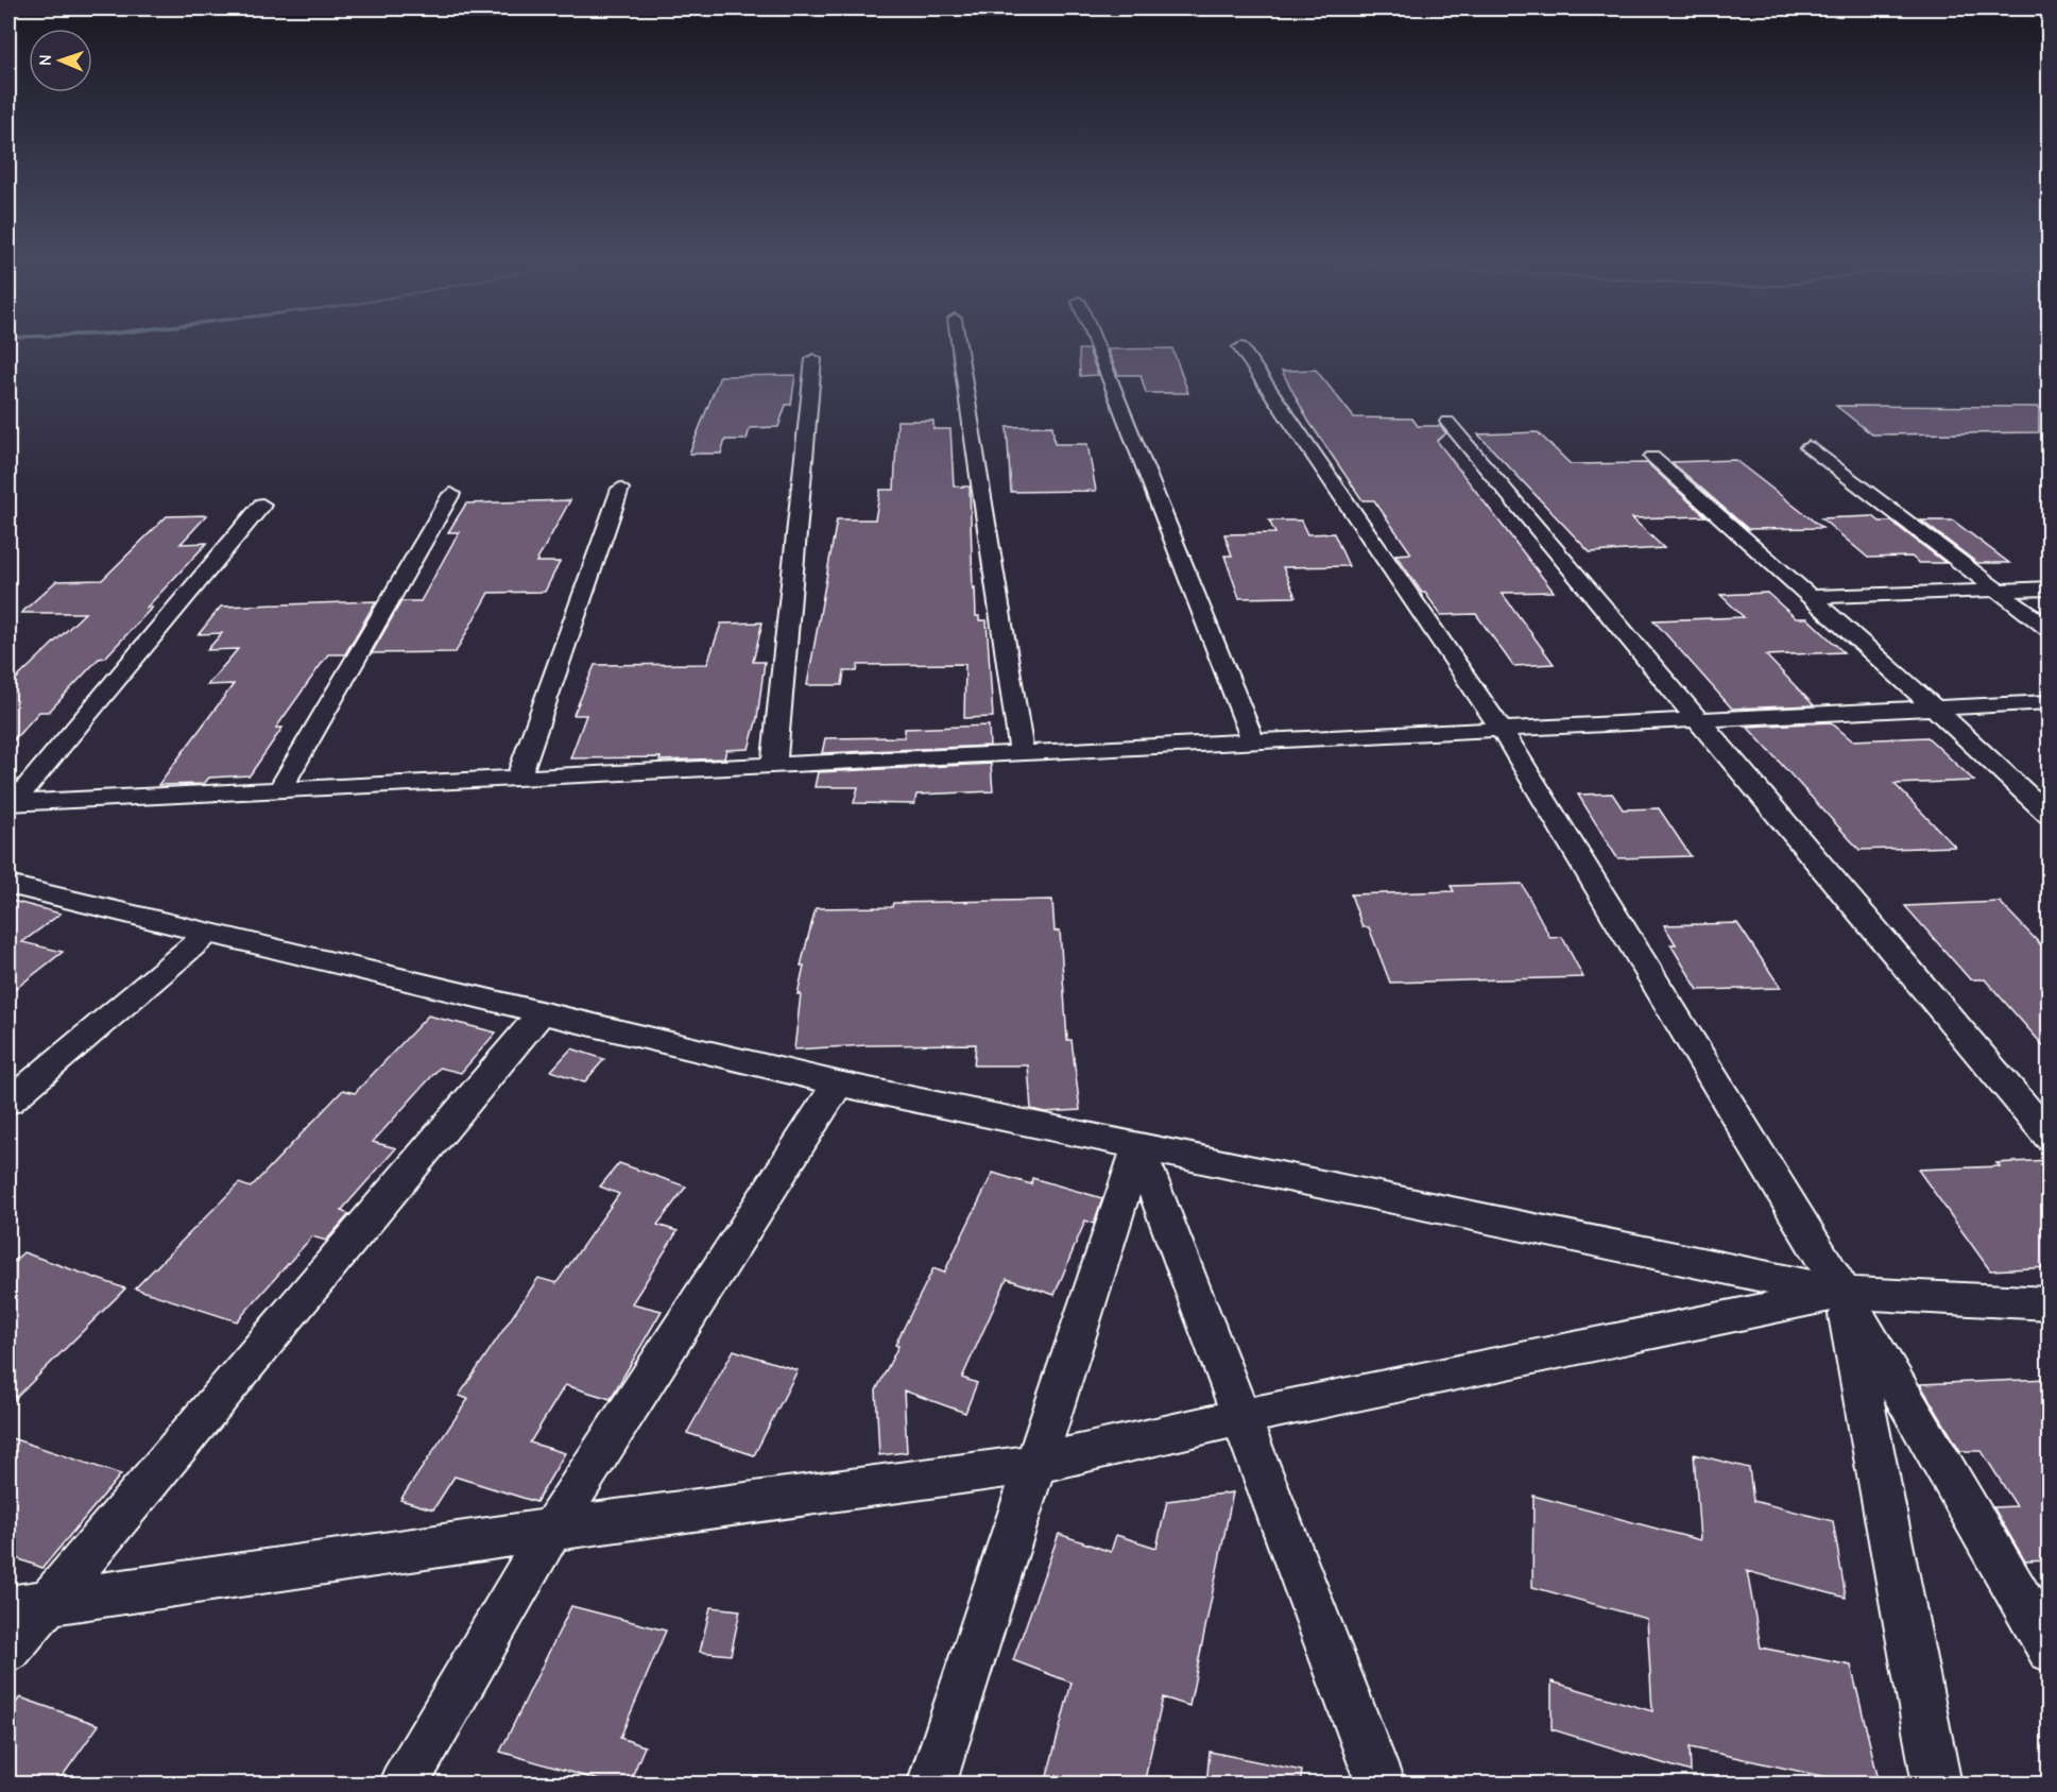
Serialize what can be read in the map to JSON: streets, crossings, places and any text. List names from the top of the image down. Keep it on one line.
{"north":"left"}
